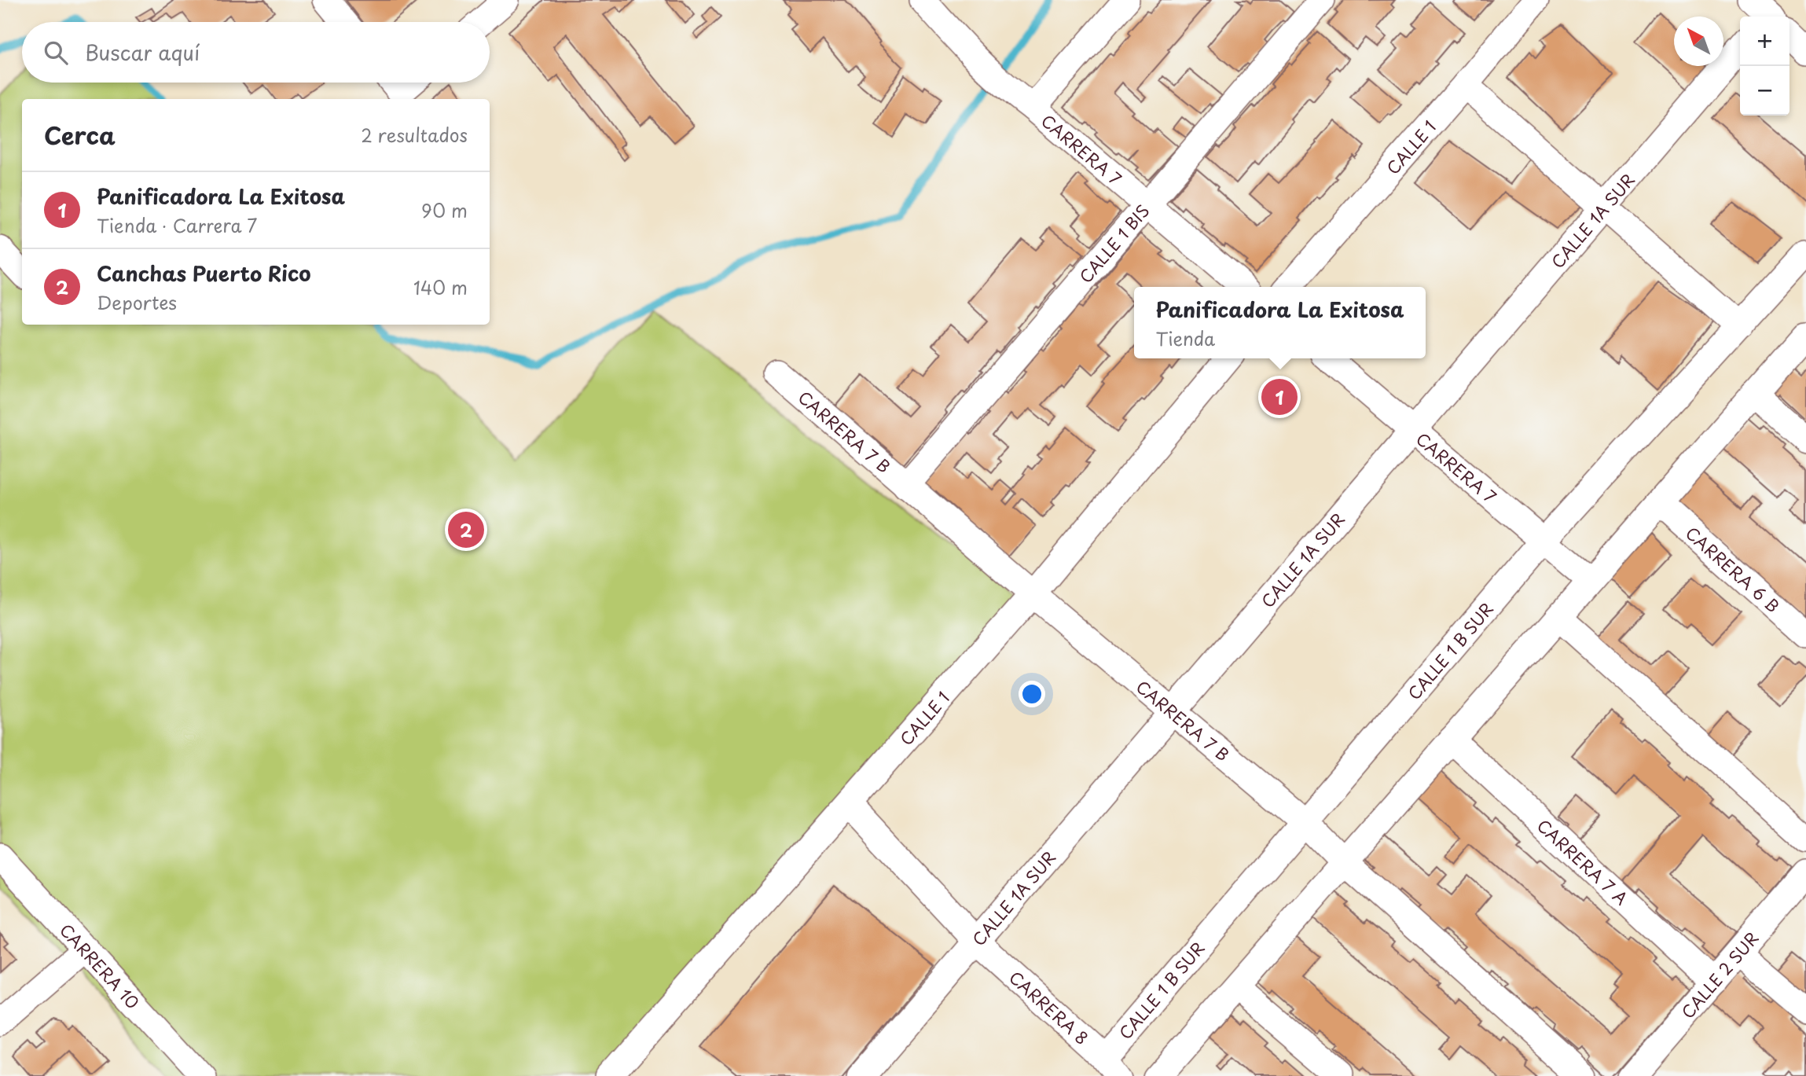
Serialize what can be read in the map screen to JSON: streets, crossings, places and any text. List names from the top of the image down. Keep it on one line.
{"streets":{"street":["CALLE 1","CARRERA 7","CALLE 1A SUR","CALLE 1 BIS","CARRERA 7 B","CARRERA 6 B","CALLE 1 B SUR","CARRERA 7 A","CARRERA 10","CALLE 2 SUR","CARRERA 8"]},"crossings":[["CALLE 1","CARRERA 7 B"],["CALLE 1","CARRERA 8"],["CARRERA 7","CALLE 1A SUR"],["CARRERA 7","CALLE 1 BIS"],["CARRERA 7","CALLE 1 B SUR"],["CALLE 1A SUR","CARRERA 7 B"],["CALLE 1A SUR","CARRERA 8"],["CALLE 1 BIS","CARRERA 7 B"],["CARRERA 7 B","CALLE 1 B SUR"],["CALLE 1 B SUR","CARRERA 8"],["CARRERA 7 A","CALLE 2 SUR"]],"north":"top left","page":{"map_buttons":["+","−"],"search":"Buscar aquí","heading":["Cerca","2 resultados"],"list":[{"mark":"1","name":"Panificadora La Exitosa","note":"Tienda · Carrera 7","value":"90 m"},{"mark":"2","name":"Canchas Puerto Rico","note":"Deportes","value":"140 m"}],"popup":["Panificadora La Exitosa","Tienda"],"pins":["1","2"]}}
